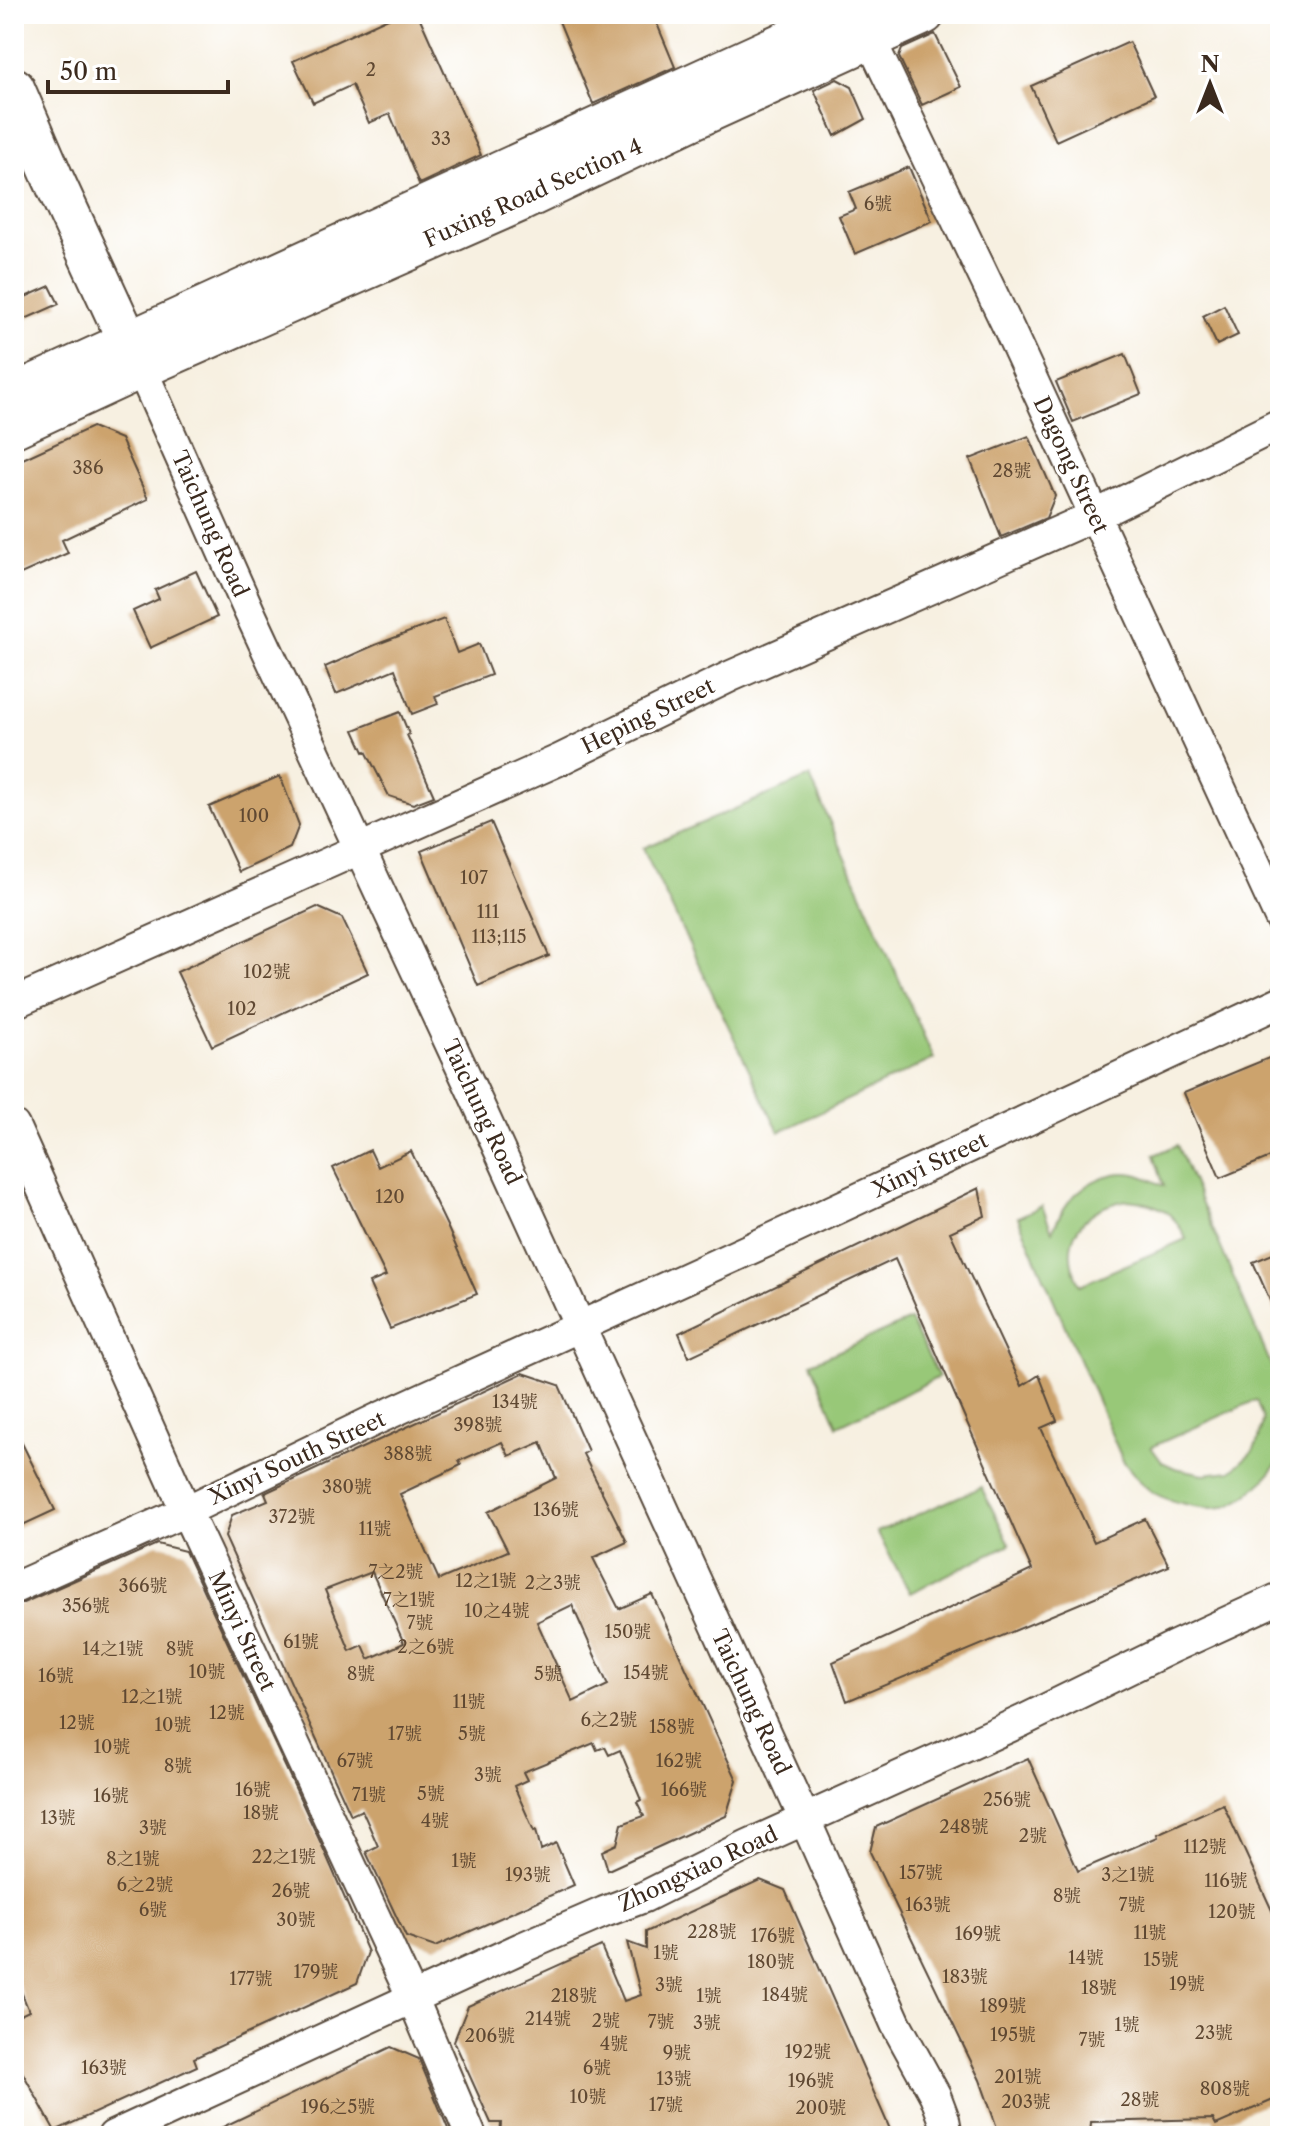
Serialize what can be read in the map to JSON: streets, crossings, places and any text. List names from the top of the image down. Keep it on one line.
{"streets":{"main road":["Fuxing Road Section 4","Taichung Road"],"street":["Dagong Street","Heping Street","Xinyi Street","Xinyi South Street","Minyi Street","Zhongxiao Road"]},"crossings":[["Fuxing Road Section 4","Dagong Street"],["Fuxing Road Section 4","Taichung Road"],["Dagong Street","Heping Street"],["Taichung Road","Heping Street"],["Taichung Road","Xinyi Street"],["Taichung Road","Xinyi South Street"],["Taichung Road","Zhongxiao Road"],["Xinyi Street","Xinyi South Street"],["Xinyi South Street","Minyi Street"],["Minyi Street","Zhongxiao Road"]],"house_numbers":["2","33","6號","386","28號","100","107","111","113;115","102號","102","120","134號","398號","388號","380號","136號","372號","11號","7之2號","12之1號","2之3號","366號","7之1號","356號","10之4號","7號","150號","61號","2之6號","14之1號","8號","10號","154號","8號","5號","16號","12之1號","11號","12號","6之2號","12號","10號","158號","17號","5號","10號","67號","162號","8號","3號","16號","166號","5號","71號","16號","256號","18號","13號","4號","248號","3號","2號","112號","22之1號","8之1號","1號","157號","193號","3之1號","116號","6之2號","26號","8號","163號","7號","6號","120號","30號","228號","11號","169號","176號","1號","14號","15號","180號","179號","183號","177號","19號","3號","18號","184號","218號","1號","189號","214號","2號","7號","3號","1號","23號","195號","206號","7號","4號","192號","9號","163號","6號","201號","13號","196號","808號","10號","28號","203號","17號","196之5號","200號"],"scale_bar":"50 m","north":"top"}
